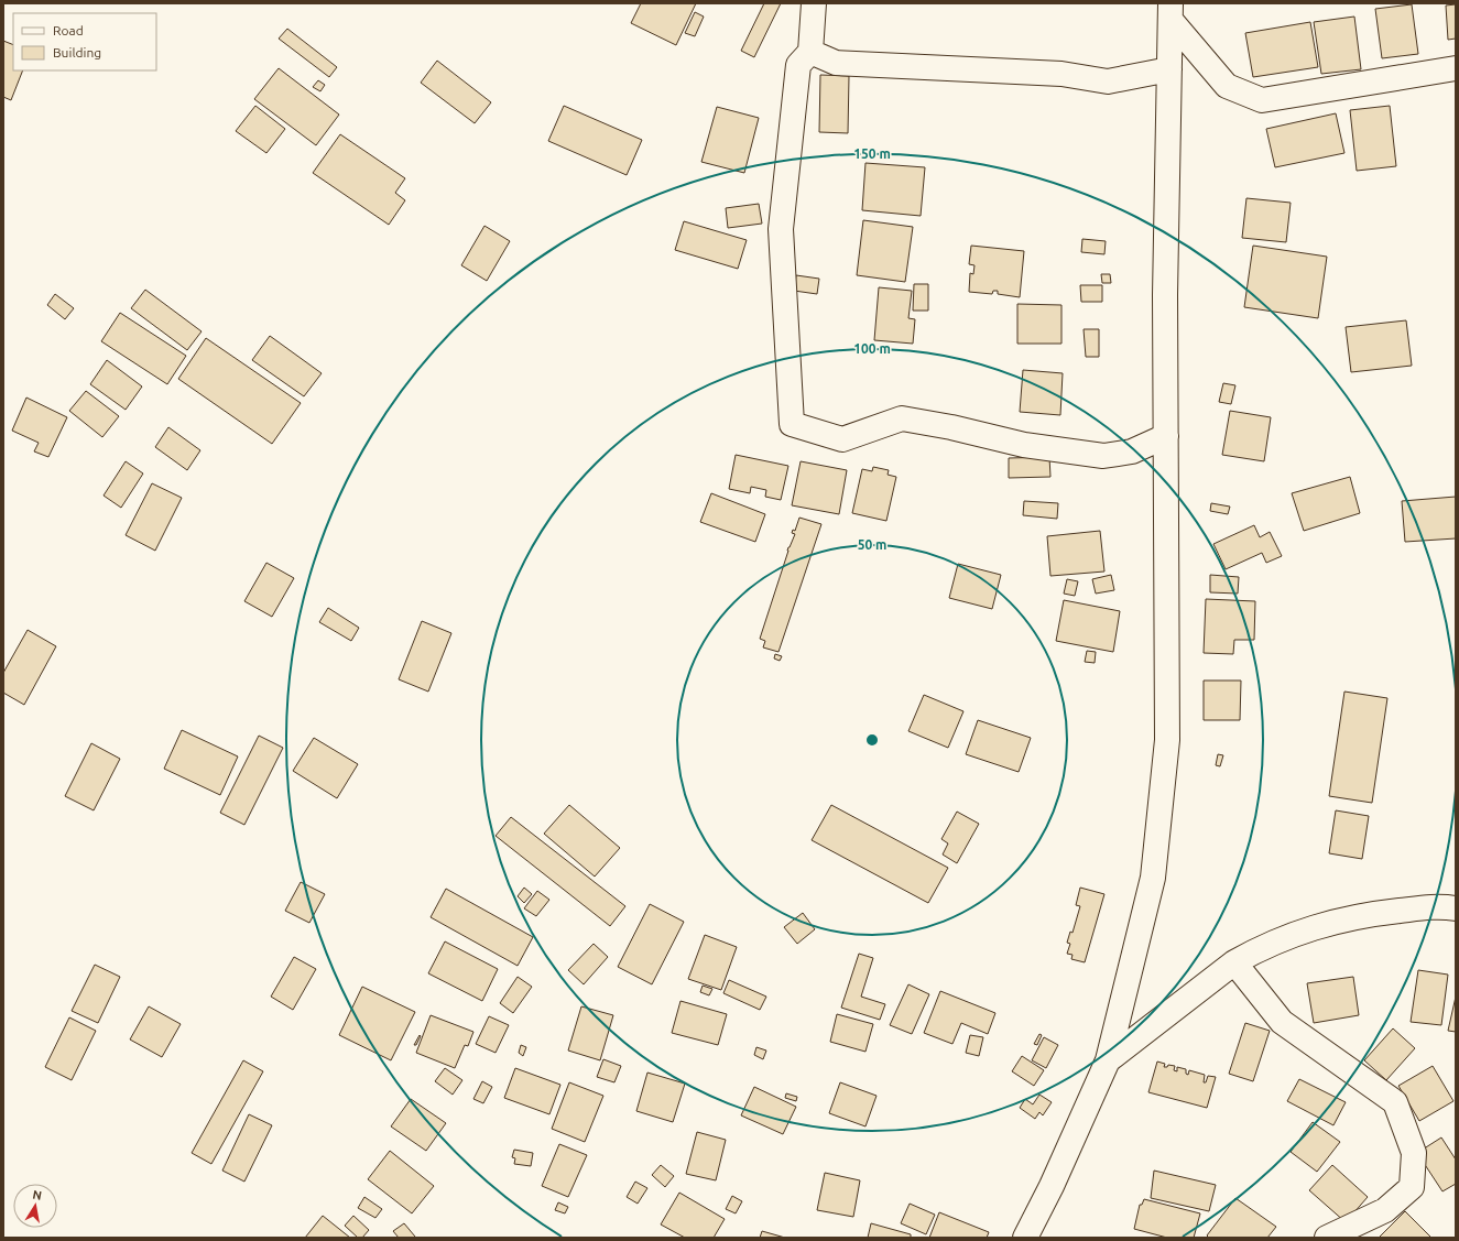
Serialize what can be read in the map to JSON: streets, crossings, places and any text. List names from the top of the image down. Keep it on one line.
{"legend":["Road","Building"],"north":"top","rings":["150 m","100 m","50 m"]}
